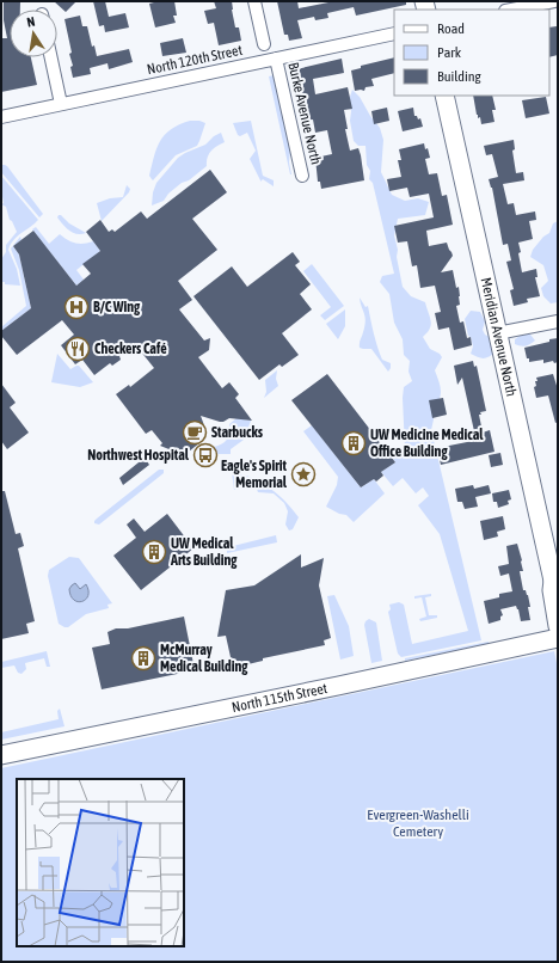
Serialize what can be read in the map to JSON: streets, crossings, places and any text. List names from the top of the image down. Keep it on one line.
{"streets":{"street":["North 120th Street","Burke Avenue North","Meridian Avenue North","North 115th Street"]},"crossings":[["North 120th Street","Burke Avenue North"]],"parks":["Evergreen-Washelli Cemetery"],"places":{"hospital":["B/C Wing"],"restaurant":["Checkers Café"],"cafe":["Starbucks"],"building":["UW Medicine Medical Office Building","UW Medical Arts Building","McMurray Medical Building"],"bus stop":["Northwest Hospital"],"place":["Eagle's Spirit Memorial"]},"legend":["Road","Park","Building"],"north":"top"}
